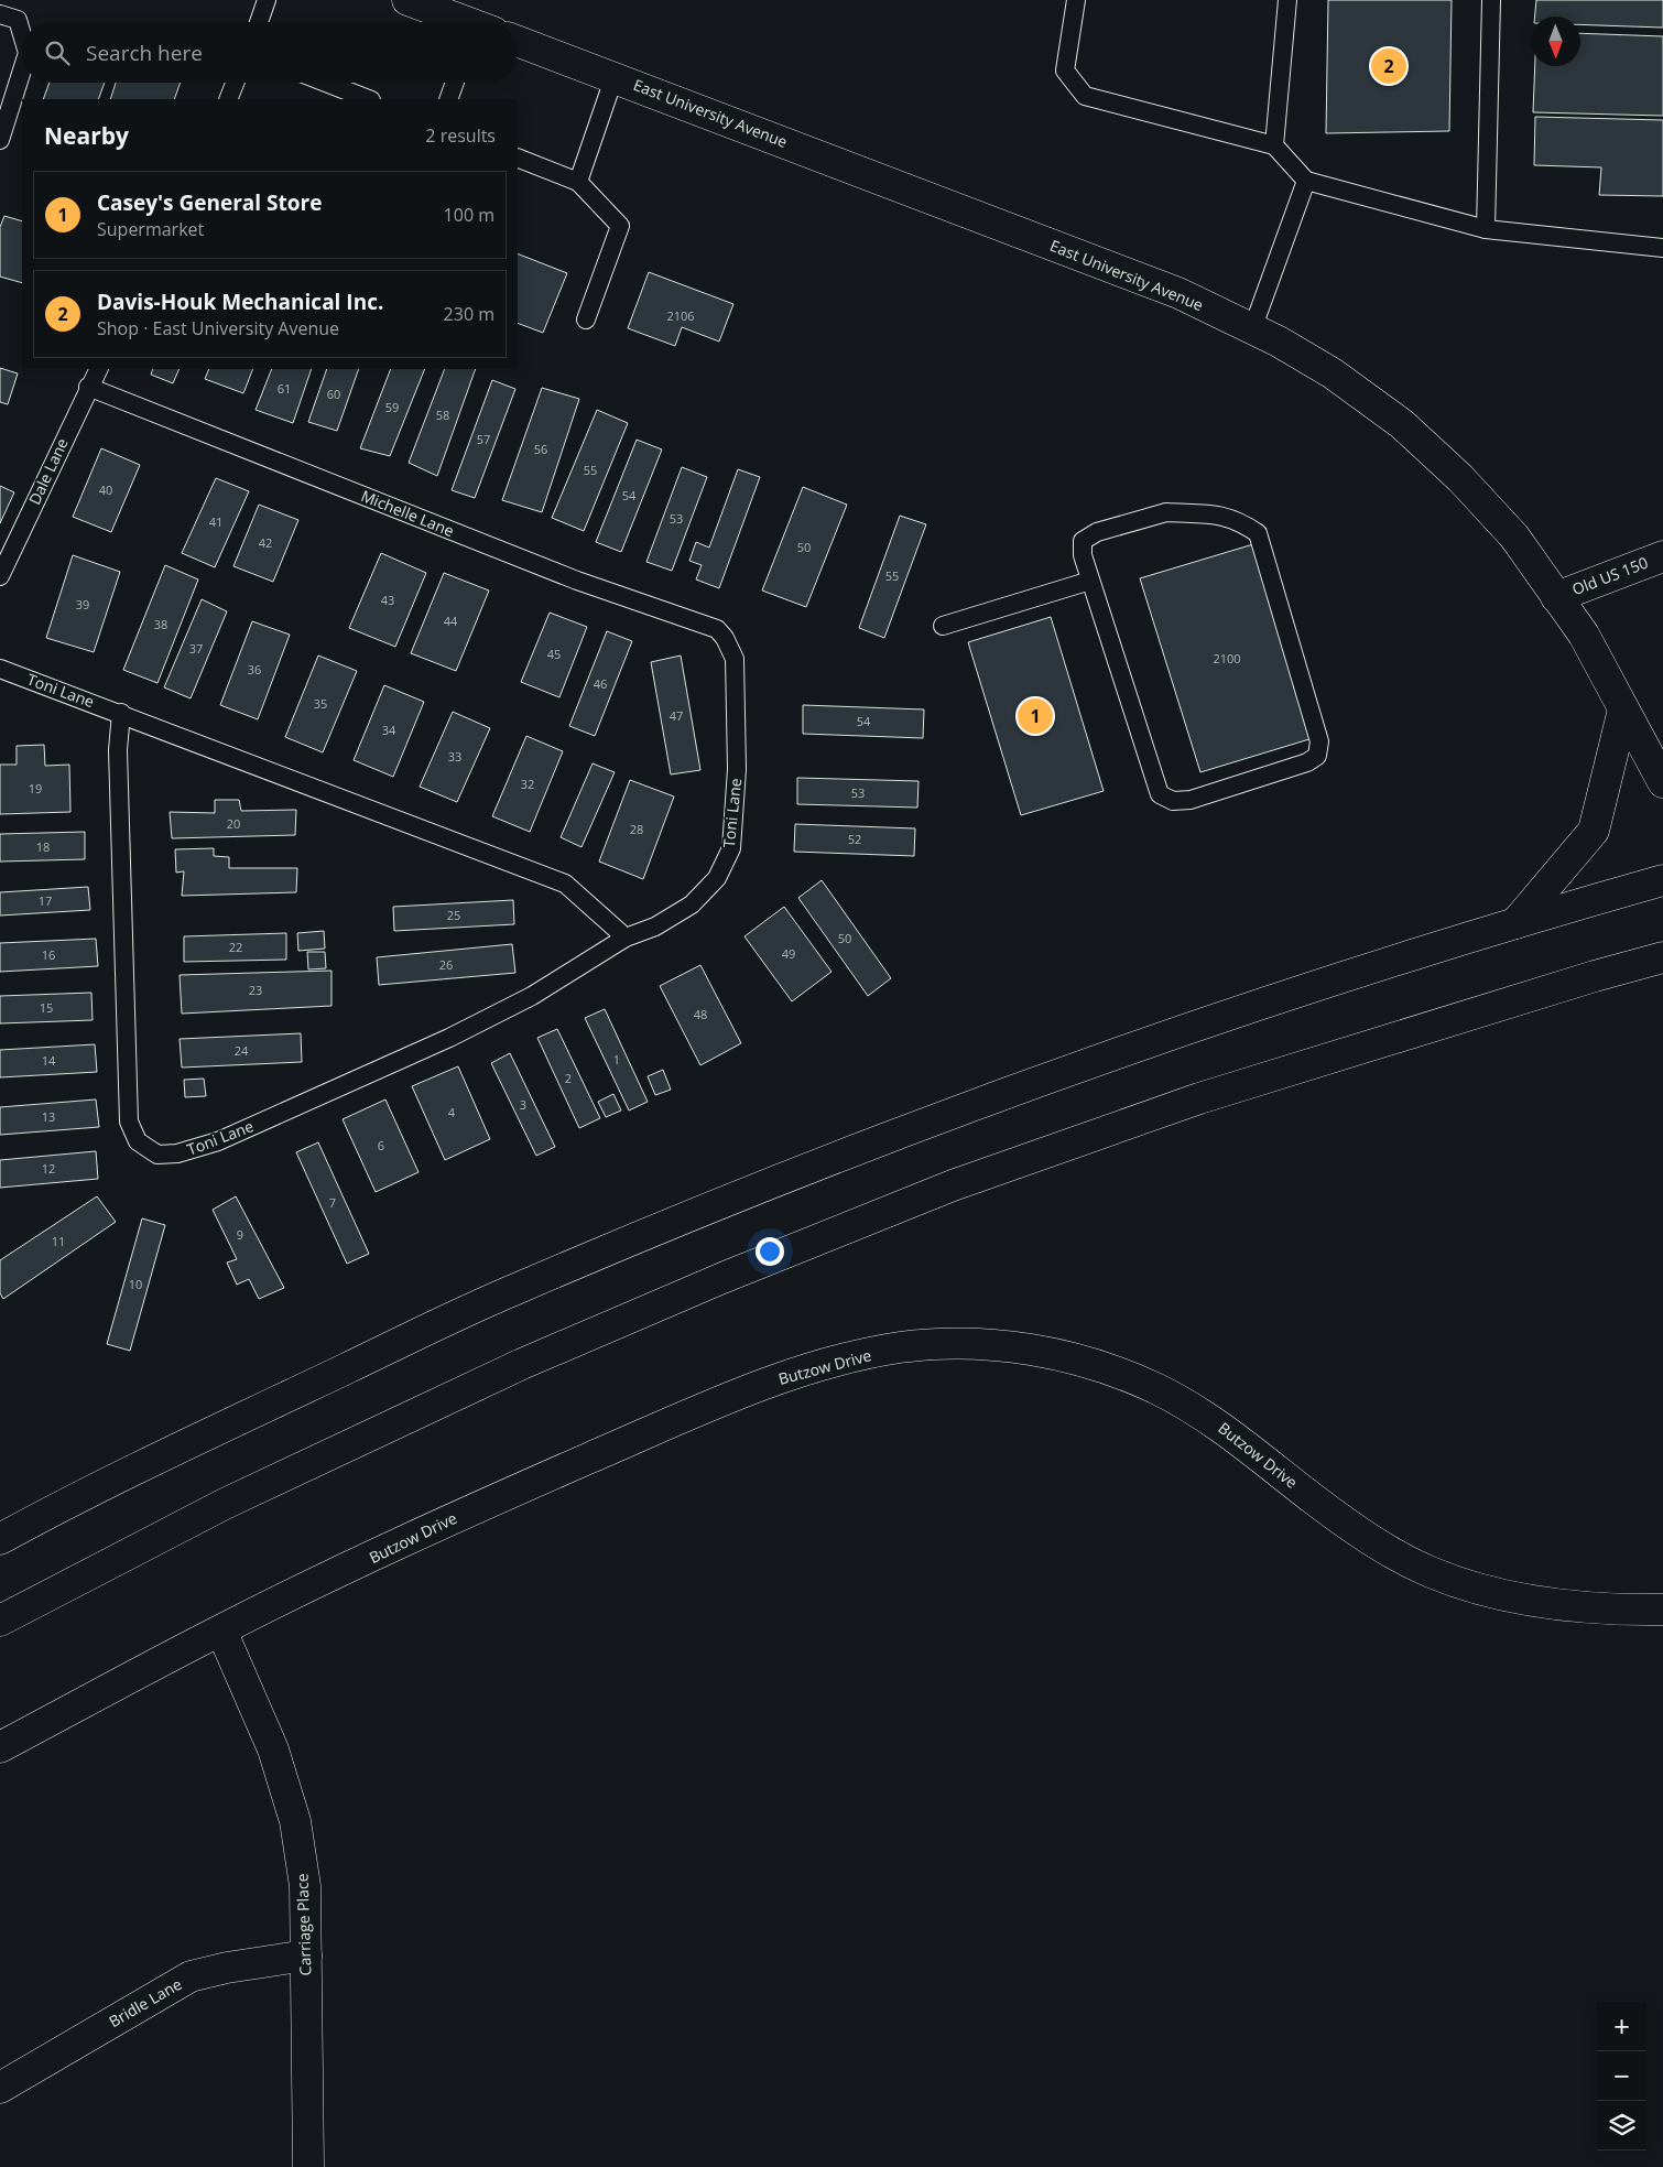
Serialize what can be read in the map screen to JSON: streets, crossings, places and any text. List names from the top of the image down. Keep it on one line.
{"streets":{"main road":["East University Avenue","Old US 150","Butzow Drive","Carriage Place","Bridle Lane"],"lane":["Dale Lane","Michelle Lane","Toni Lane"]},"crossings":[["East University Avenue","Old US 150"],["Dale Lane","Michelle Lane"],["Michelle Lane","Toni Lane"],["Butzow Drive","Carriage Place"],["Carriage Place","Bridle Lane"]],"house_numbers":["2106","61","60","59","58","57","56","55","40","54","53","41","42","50","55","43","39","44","38","37","45","2100","36","46","35","47","54","34","33","32","19","53","20","28","52","18","17","25","50","22","49","16","26","23","15","48","24","1","14","2","3","4","13","6","12","7","9","11","10"],"north":"bottom","page":{"search":"Search here","pins":["2","1"],"heading":["Nearby","2 results"],"list":[{"mark":"1","name":"Casey's General Store","note":"Supermarket","value":"100 m"},{"mark":"2","name":"Davis-Houk Mechanical Inc.","note":"Shop · East University Avenue","value":"230 m"}],"map_buttons":["+","−"]}}
